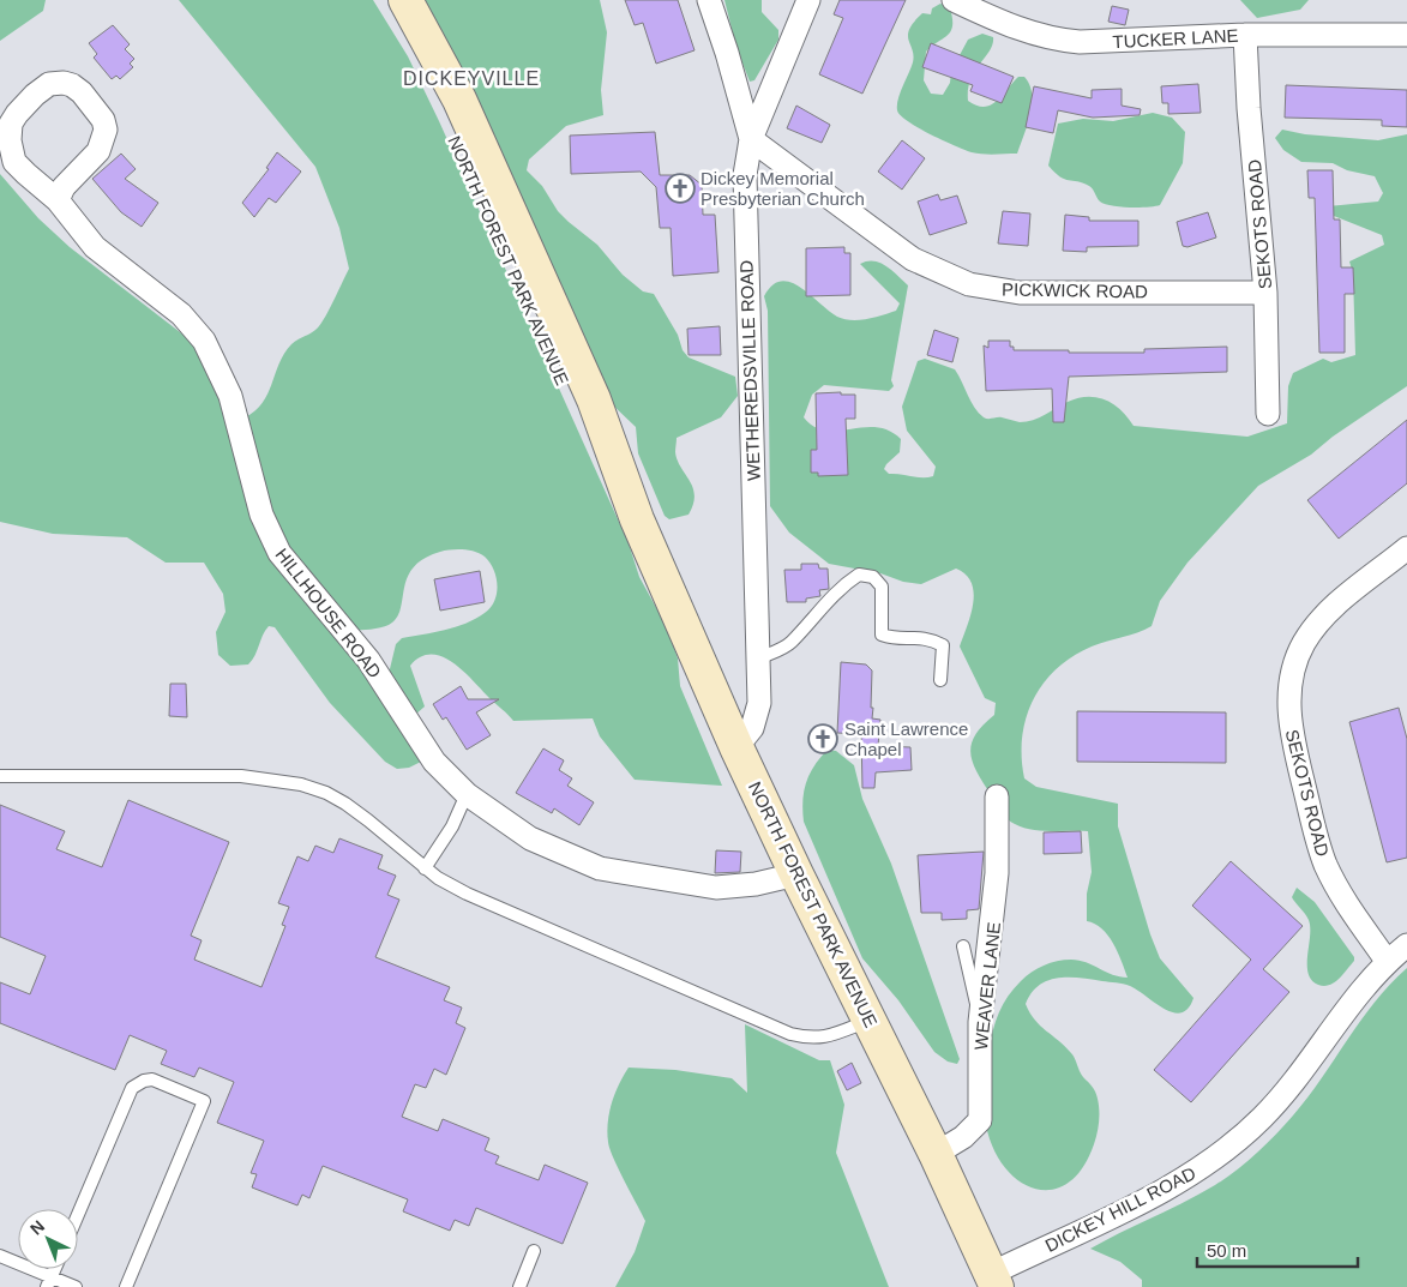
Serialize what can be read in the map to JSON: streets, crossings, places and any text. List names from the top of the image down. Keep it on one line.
{"streets":{"main road":["NORTH FOREST PARK AVENUE"],"street":["TUCKER LANE","SEKOTS ROAD","PICKWICK ROAD","WETHEREDSVILLE ROAD","HILLHOUSE ROAD","WEAVER LANE","DICKEY HILL ROAD"]},"crossings":[["TUCKER LANE","SEKOTS ROAD"],["SEKOTS ROAD","PICKWICK ROAD"],["SEKOTS ROAD","DICKEY HILL ROAD"],["NORTH FOREST PARK AVENUE","WETHEREDSVILLE ROAD"],["NORTH FOREST PARK AVENUE","HILLHOUSE ROAD"],["NORTH FOREST PARK AVENUE","WEAVER LANE"],["NORTH FOREST PARK AVENUE","DICKEY HILL ROAD"],["PICKWICK ROAD","WETHEREDSVILLE ROAD"]],"districts":["DICKEYVILLE"],"places":{"church":["Dickey Memorial Presbyterian Church","Saint Lawrence Chapel"]},"scale_bar":"50 m","north":"top left"}
